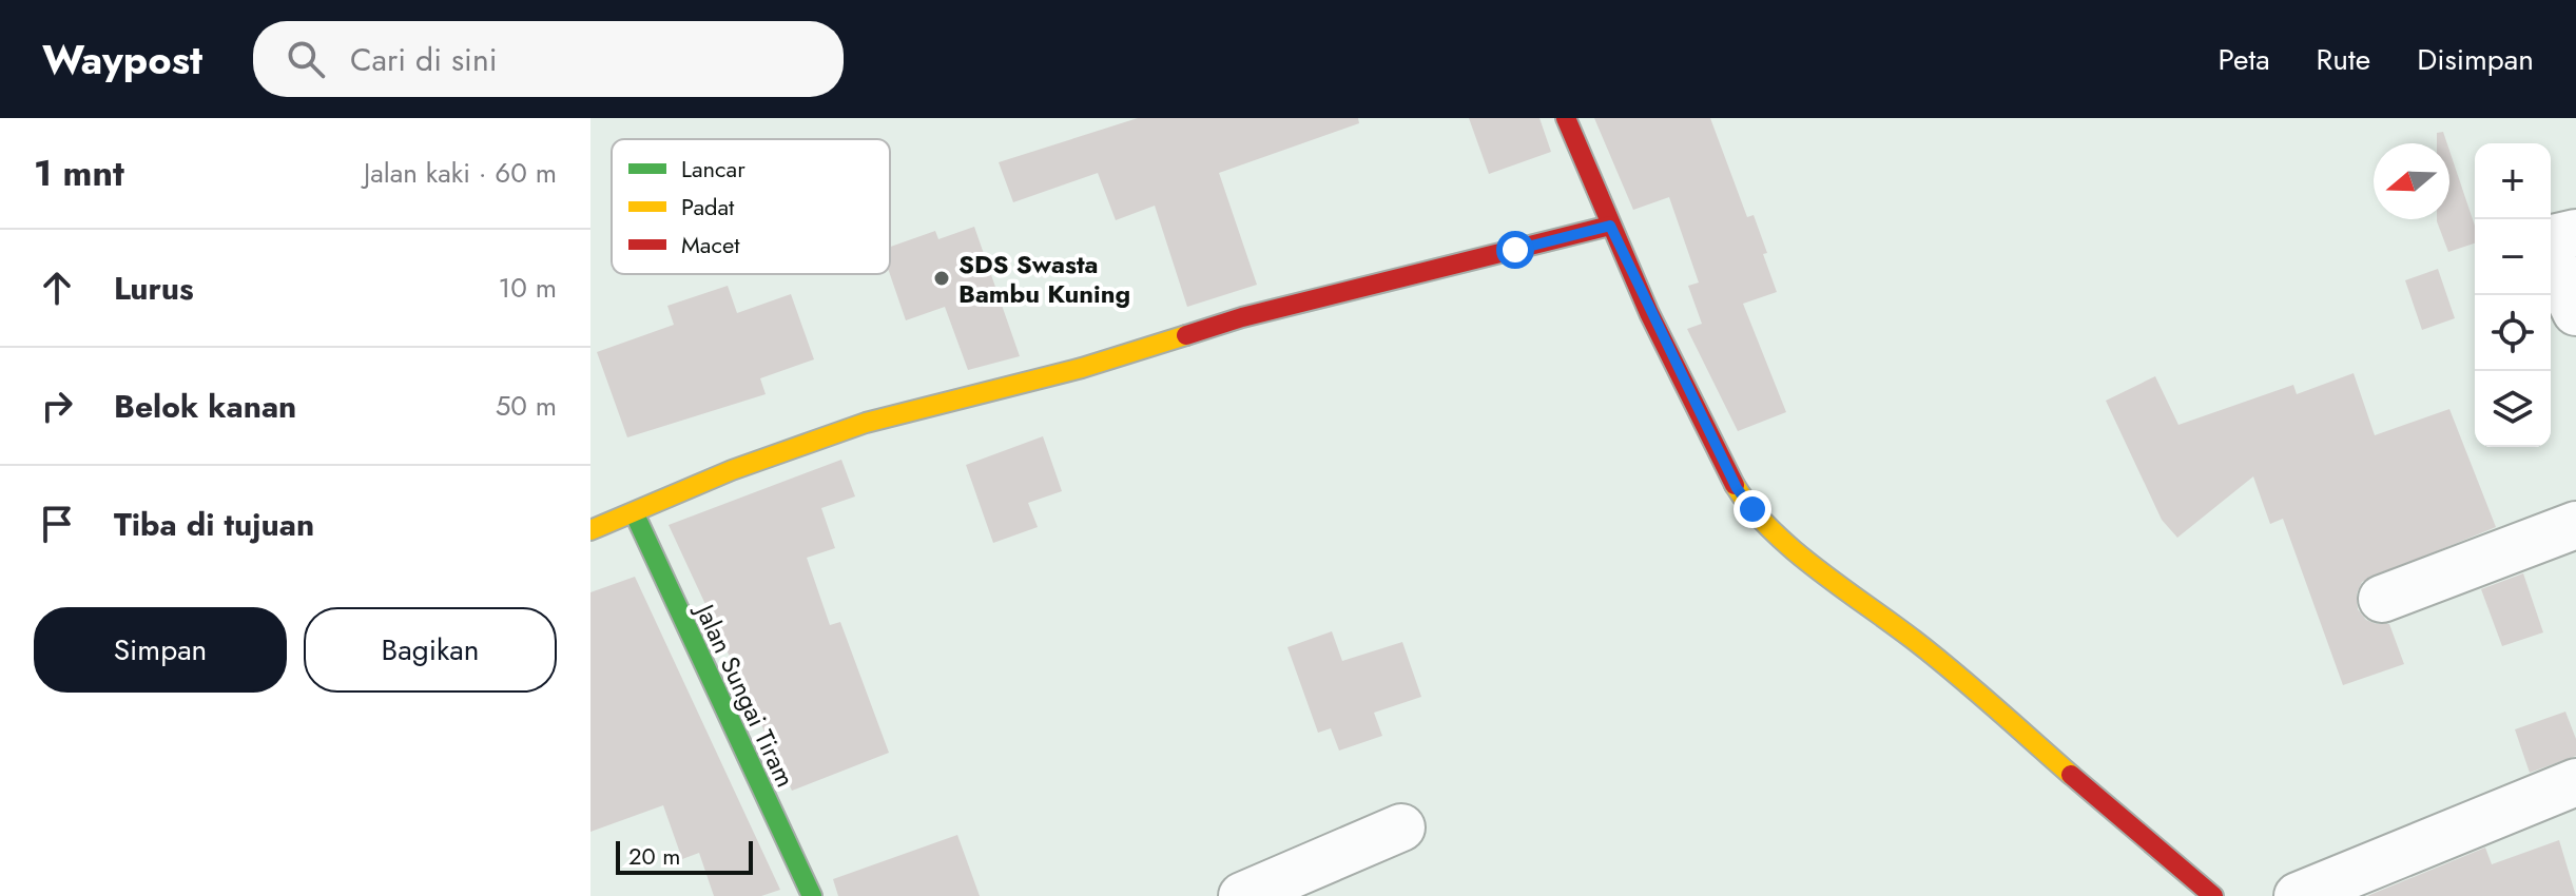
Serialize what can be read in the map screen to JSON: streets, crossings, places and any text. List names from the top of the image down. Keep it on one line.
{"streets":{"street":["Jalan Sungai Tiram"]},"places":["SDS Swasta Bambu Kuning"],"legend":["Lancar","Padat","Macet"],"scale_bar":"20 m","north":"left","page":{"header":"Waypost","search":"Cari di sini","nav":["Peta","Rute","Disimpan"],"heading":["1 mnt","Jalan kaki · 60 m"],"map_buttons":["+","−"],"list":[["Lurus","10 m"],["Belok kanan","50 m"],"Tiba di tujuan"],"buttons":["Simpan","Bagikan"],"scale":"20 m"}}
